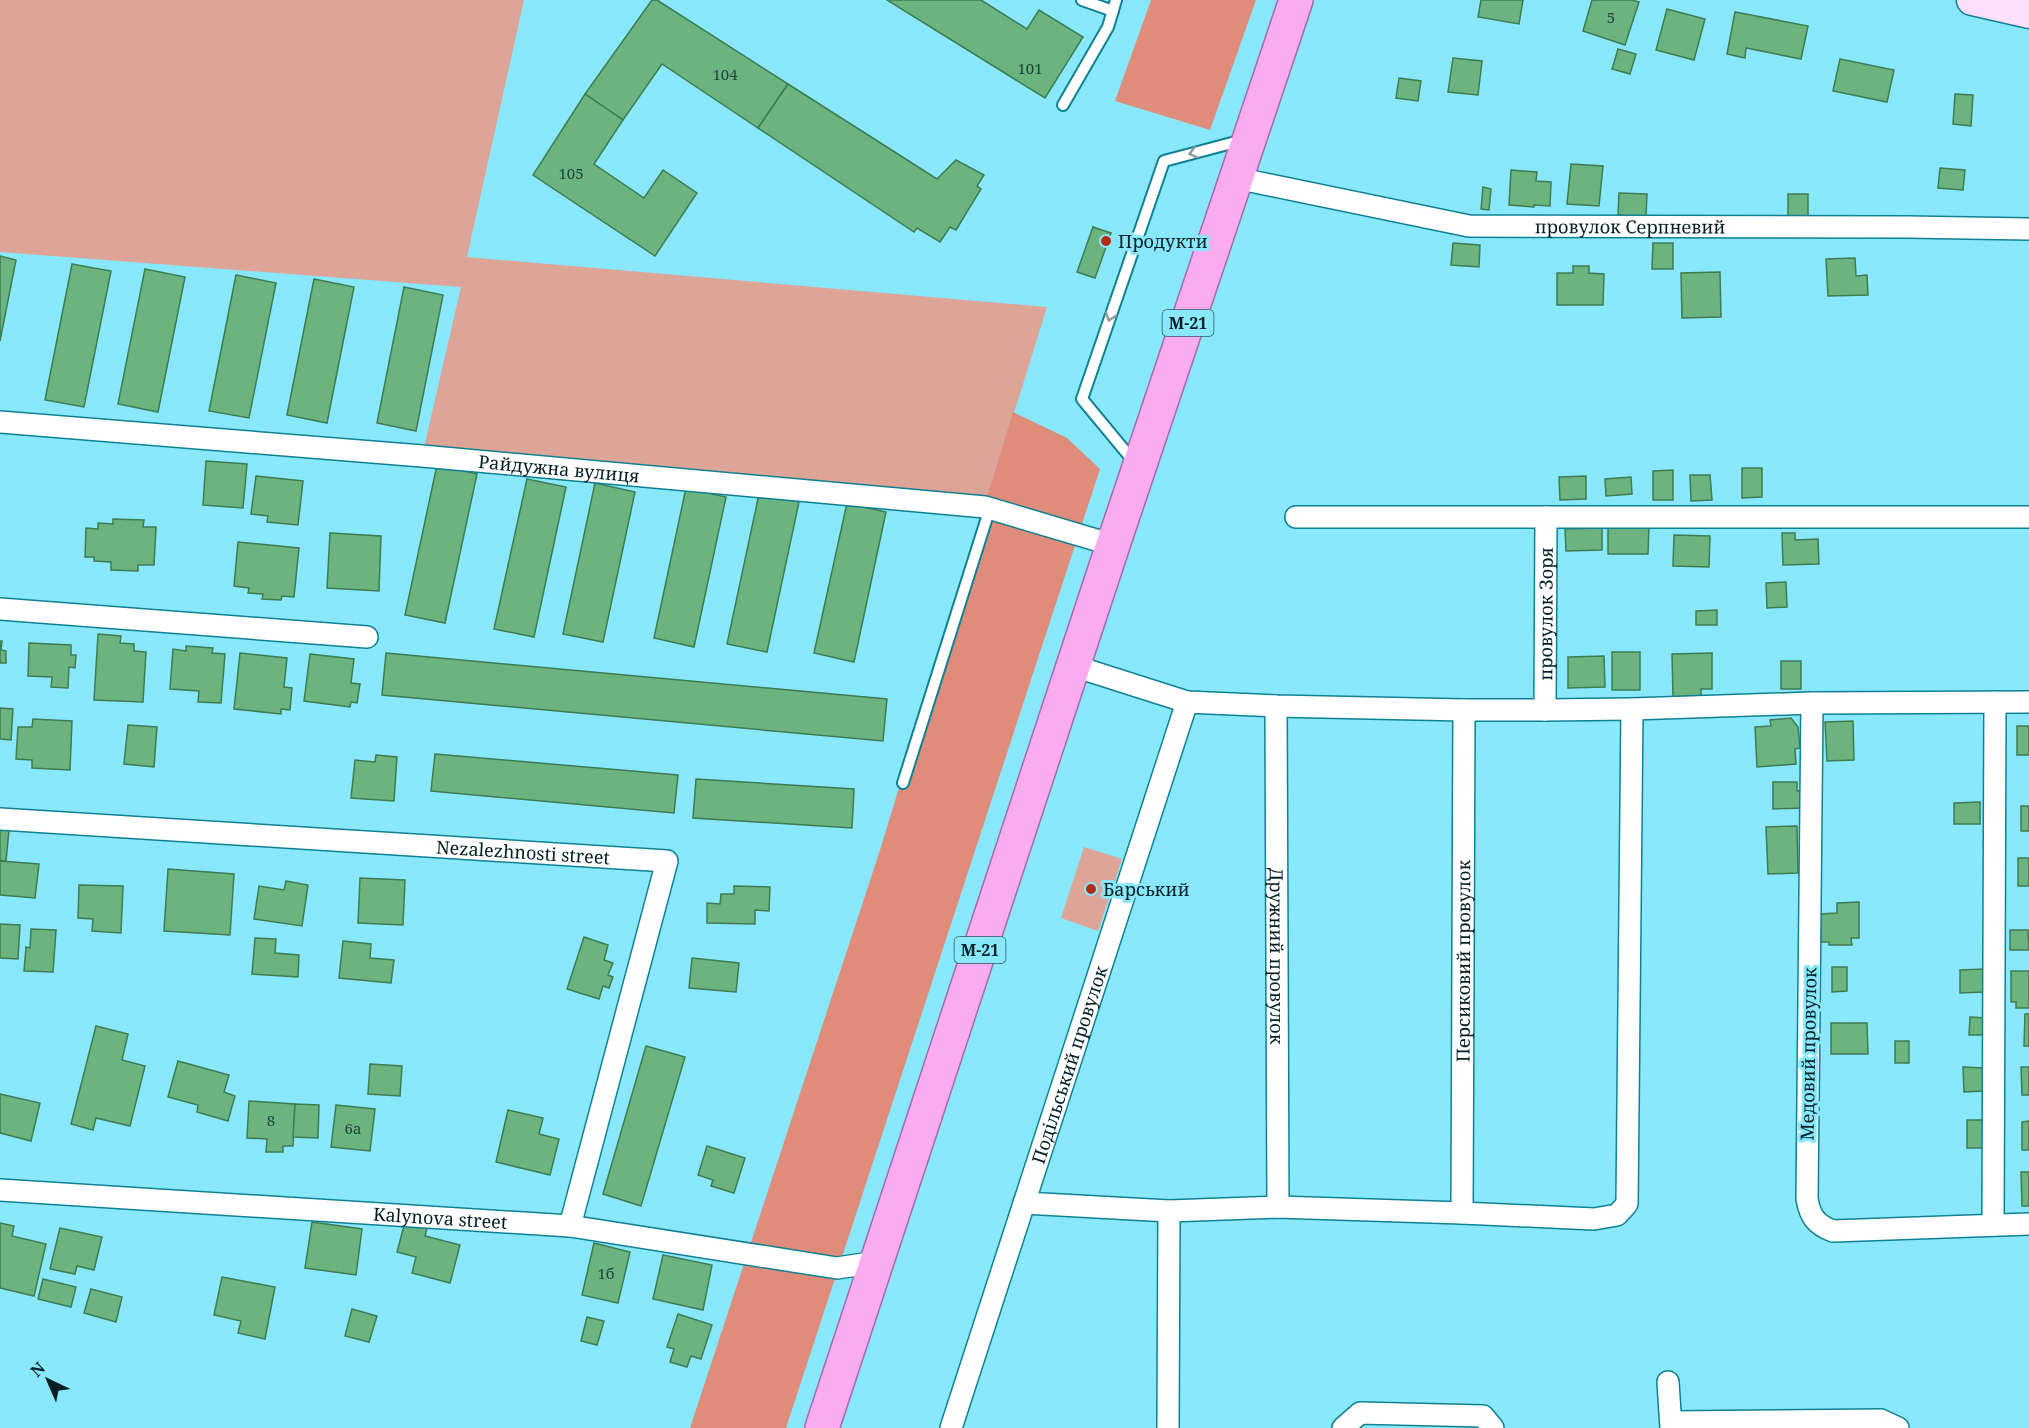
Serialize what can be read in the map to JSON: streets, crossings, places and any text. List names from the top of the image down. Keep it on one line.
{"streets":{"highway":["М-21"],"street":["провулок Серпневий","Райдужна вулиця","провулок Зоря","Nezalezhnosti street","Дружний провулок","Персиковий провулок","Медовий провулок","Подільський провулок","Kalynova street"]},"crossings":[["провулок Серпневий","М-21"],["М-21","Райдужна вулиця"],["М-21","Kalynova street"],["Nezalezhnosti street","Kalynova street"]],"places":["Продукти","Барський"],"house_numbers":["5","101","104","105","8","6а","1б"],"north":"top left"}
